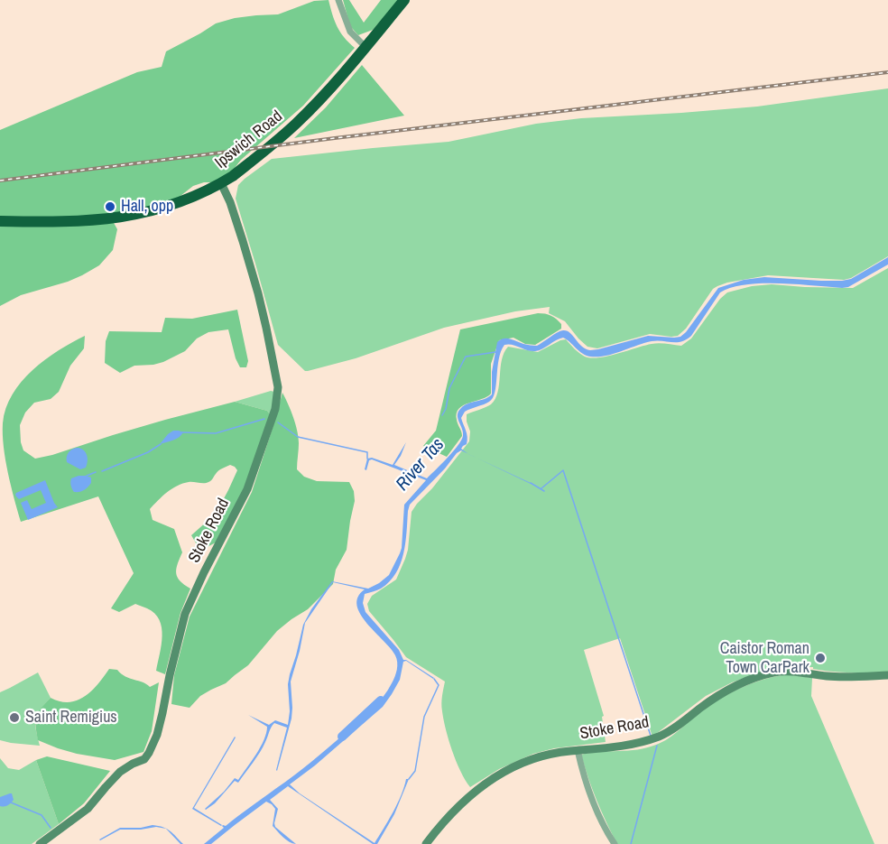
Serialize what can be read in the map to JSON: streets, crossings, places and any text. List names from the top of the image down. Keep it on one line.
{"streets":{"highway":["Ipswich Road"],"street":["Stoke Road"]},"crossings":[["Ipswich Road","Stoke Road"]],"water":["River Tas"],"places":["Hall, opp","Caistor Roman Town CarPark","Saint Remigius"]}
